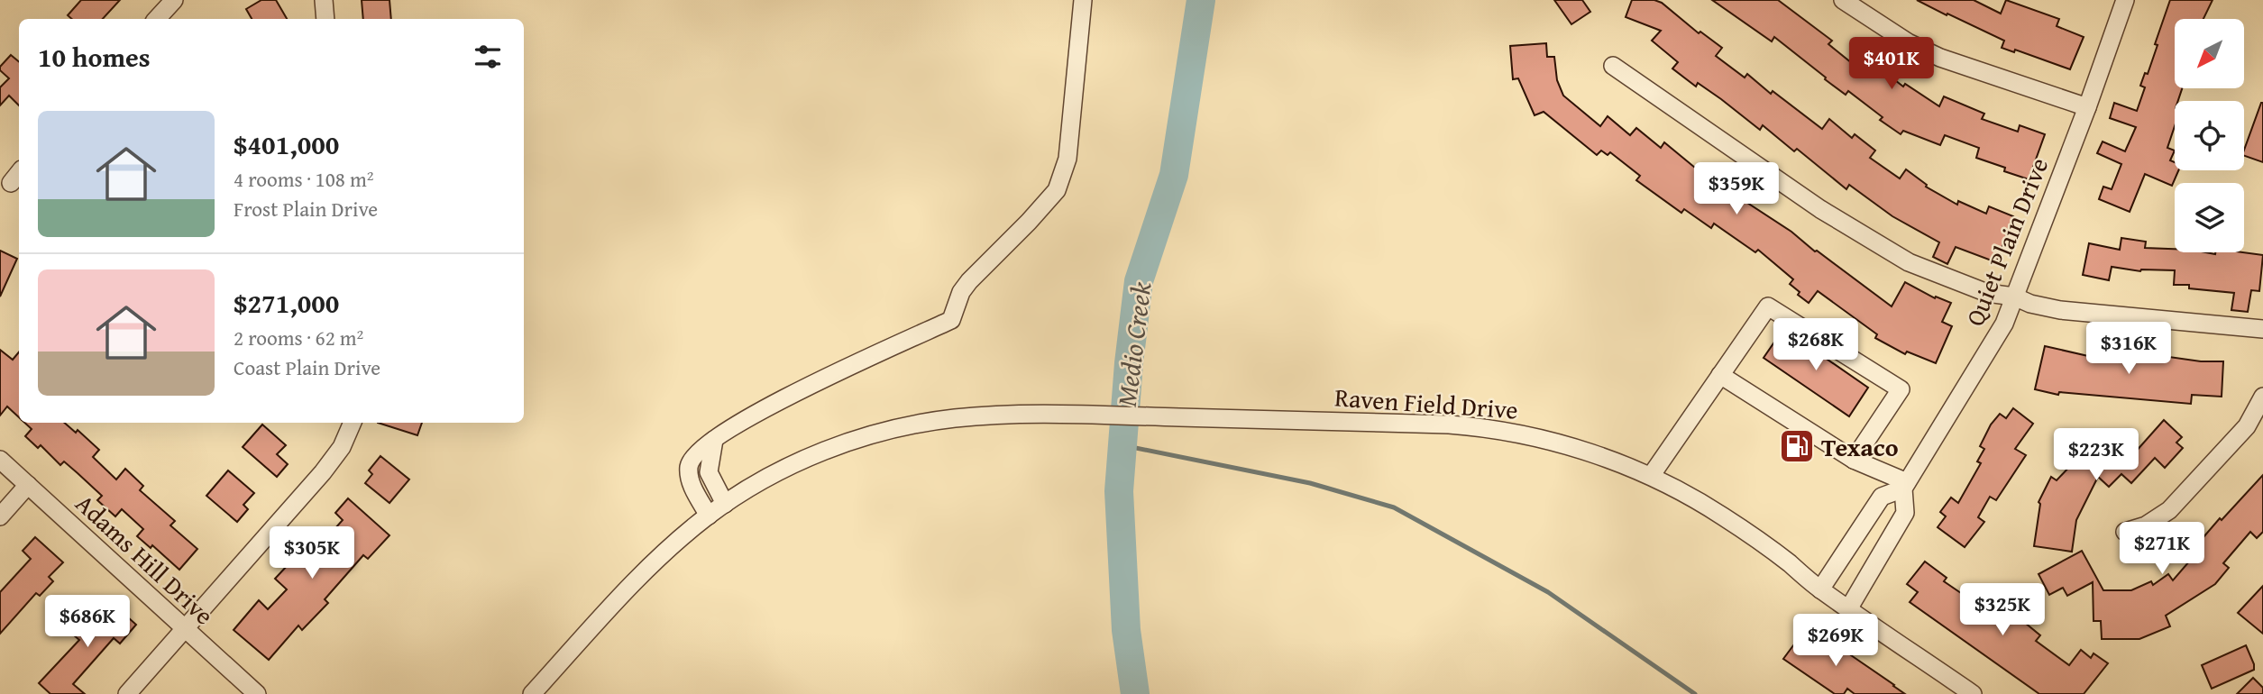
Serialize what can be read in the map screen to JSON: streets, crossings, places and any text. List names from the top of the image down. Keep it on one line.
{"streets":{"street":["Quiet Plain Drive","Raven Field Drive","Adams Hill Drive"]},"crossings":[["Quiet Plain Drive","Raven Field Drive"]],"water":["Medio Creek"],"places":{"fuel station":["Texaco"]},"north":"bottom left","page":{"heading":"10 homes","price":["$401K","$359K","$268K","$316K","$223K","$271K","$305K","$325K","$686K","$269K"],"list":[{"name":"$401,000","note":"4 rooms · 108 m² · Frost Plain Drive"},{"name":"$271,000","note":"2 rooms · 62 m² · Coast Plain Drive"}]}}
